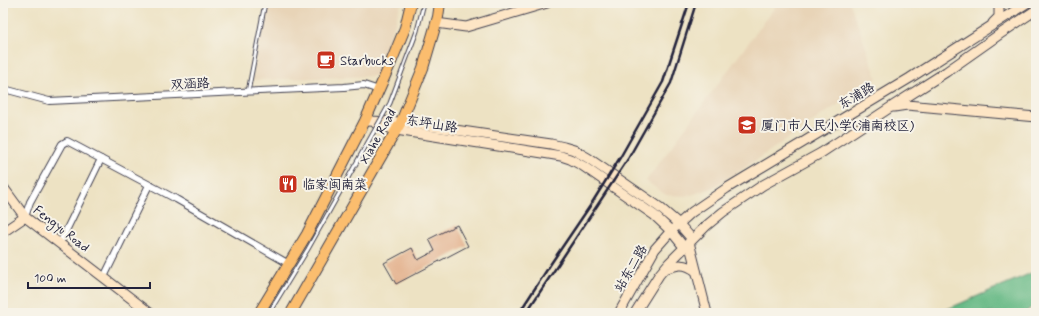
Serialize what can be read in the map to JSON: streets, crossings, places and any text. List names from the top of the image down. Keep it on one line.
{"streets":{"main road":["东浦路","东坪山路","Xiahe Road","Fengyu Road","站东二路"],"street":["双涵路"]},"crossings":[["双涵路","Xiahe Road"],["东浦路","东坪山路"],["东浦路","站东二路"],["东坪山路","Xiahe Road"],["东坪山路","站东二路"]],"places":{"cafe":["Starbucks"],"school or university":["厦门市人民小学(浦南校区)"],"restaurant":["临家闽南菜"]},"scale_bar":"100 m"}
